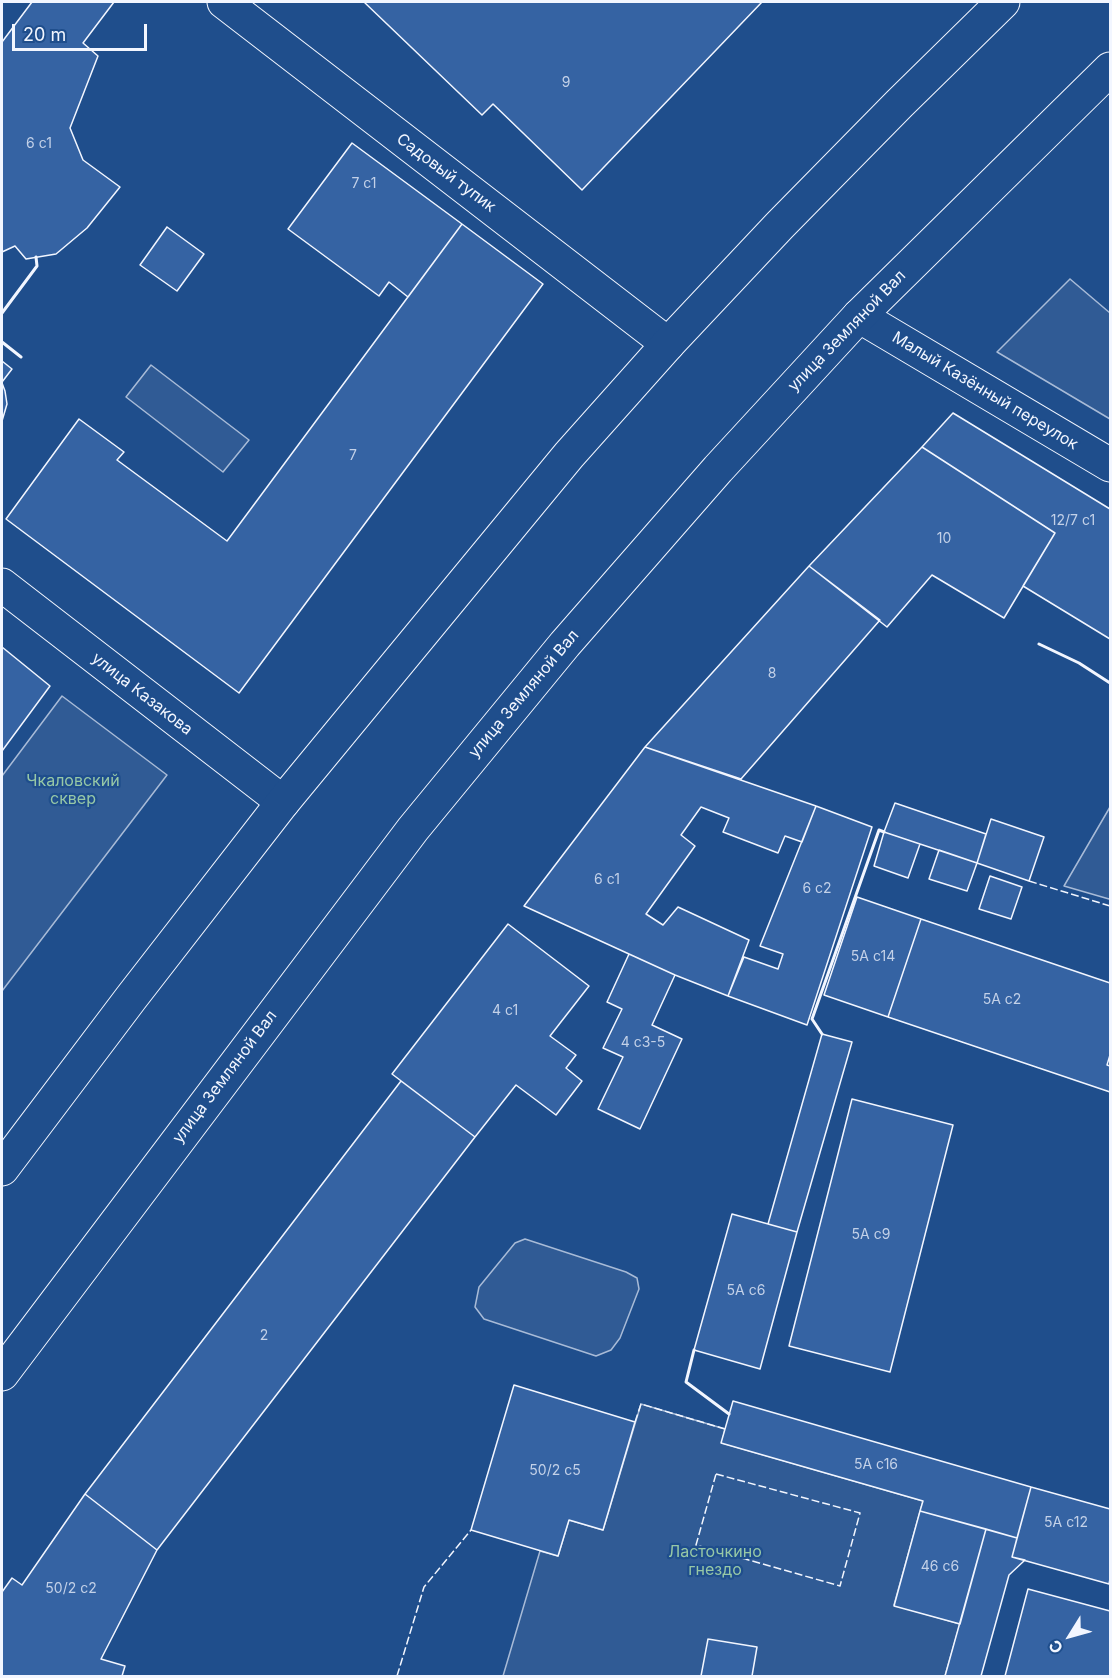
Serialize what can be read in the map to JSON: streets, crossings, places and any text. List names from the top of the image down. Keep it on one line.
{"streets":{"main road":["Садовый тупик","улица Земляной Вал","Малый Казённый переулок","улица Казакова"]},"crossings":[["улица Земляной Вал","Малый Казённый переулок"]],"parks":["Чкаловский сквер","Ласточкино гнездо"],"house_numbers":["9","6 с1","7 с1","7","12/7 с1","10","8","6 с1","6 с2","5А с14","5А с2","4 с1","4 с3-5","5А с9","5А с6","2","5А с16","50/2 с5","5А с12","46 с6","50/2 с2"],"scale_bar":"20 m","north":"bottom left"}
